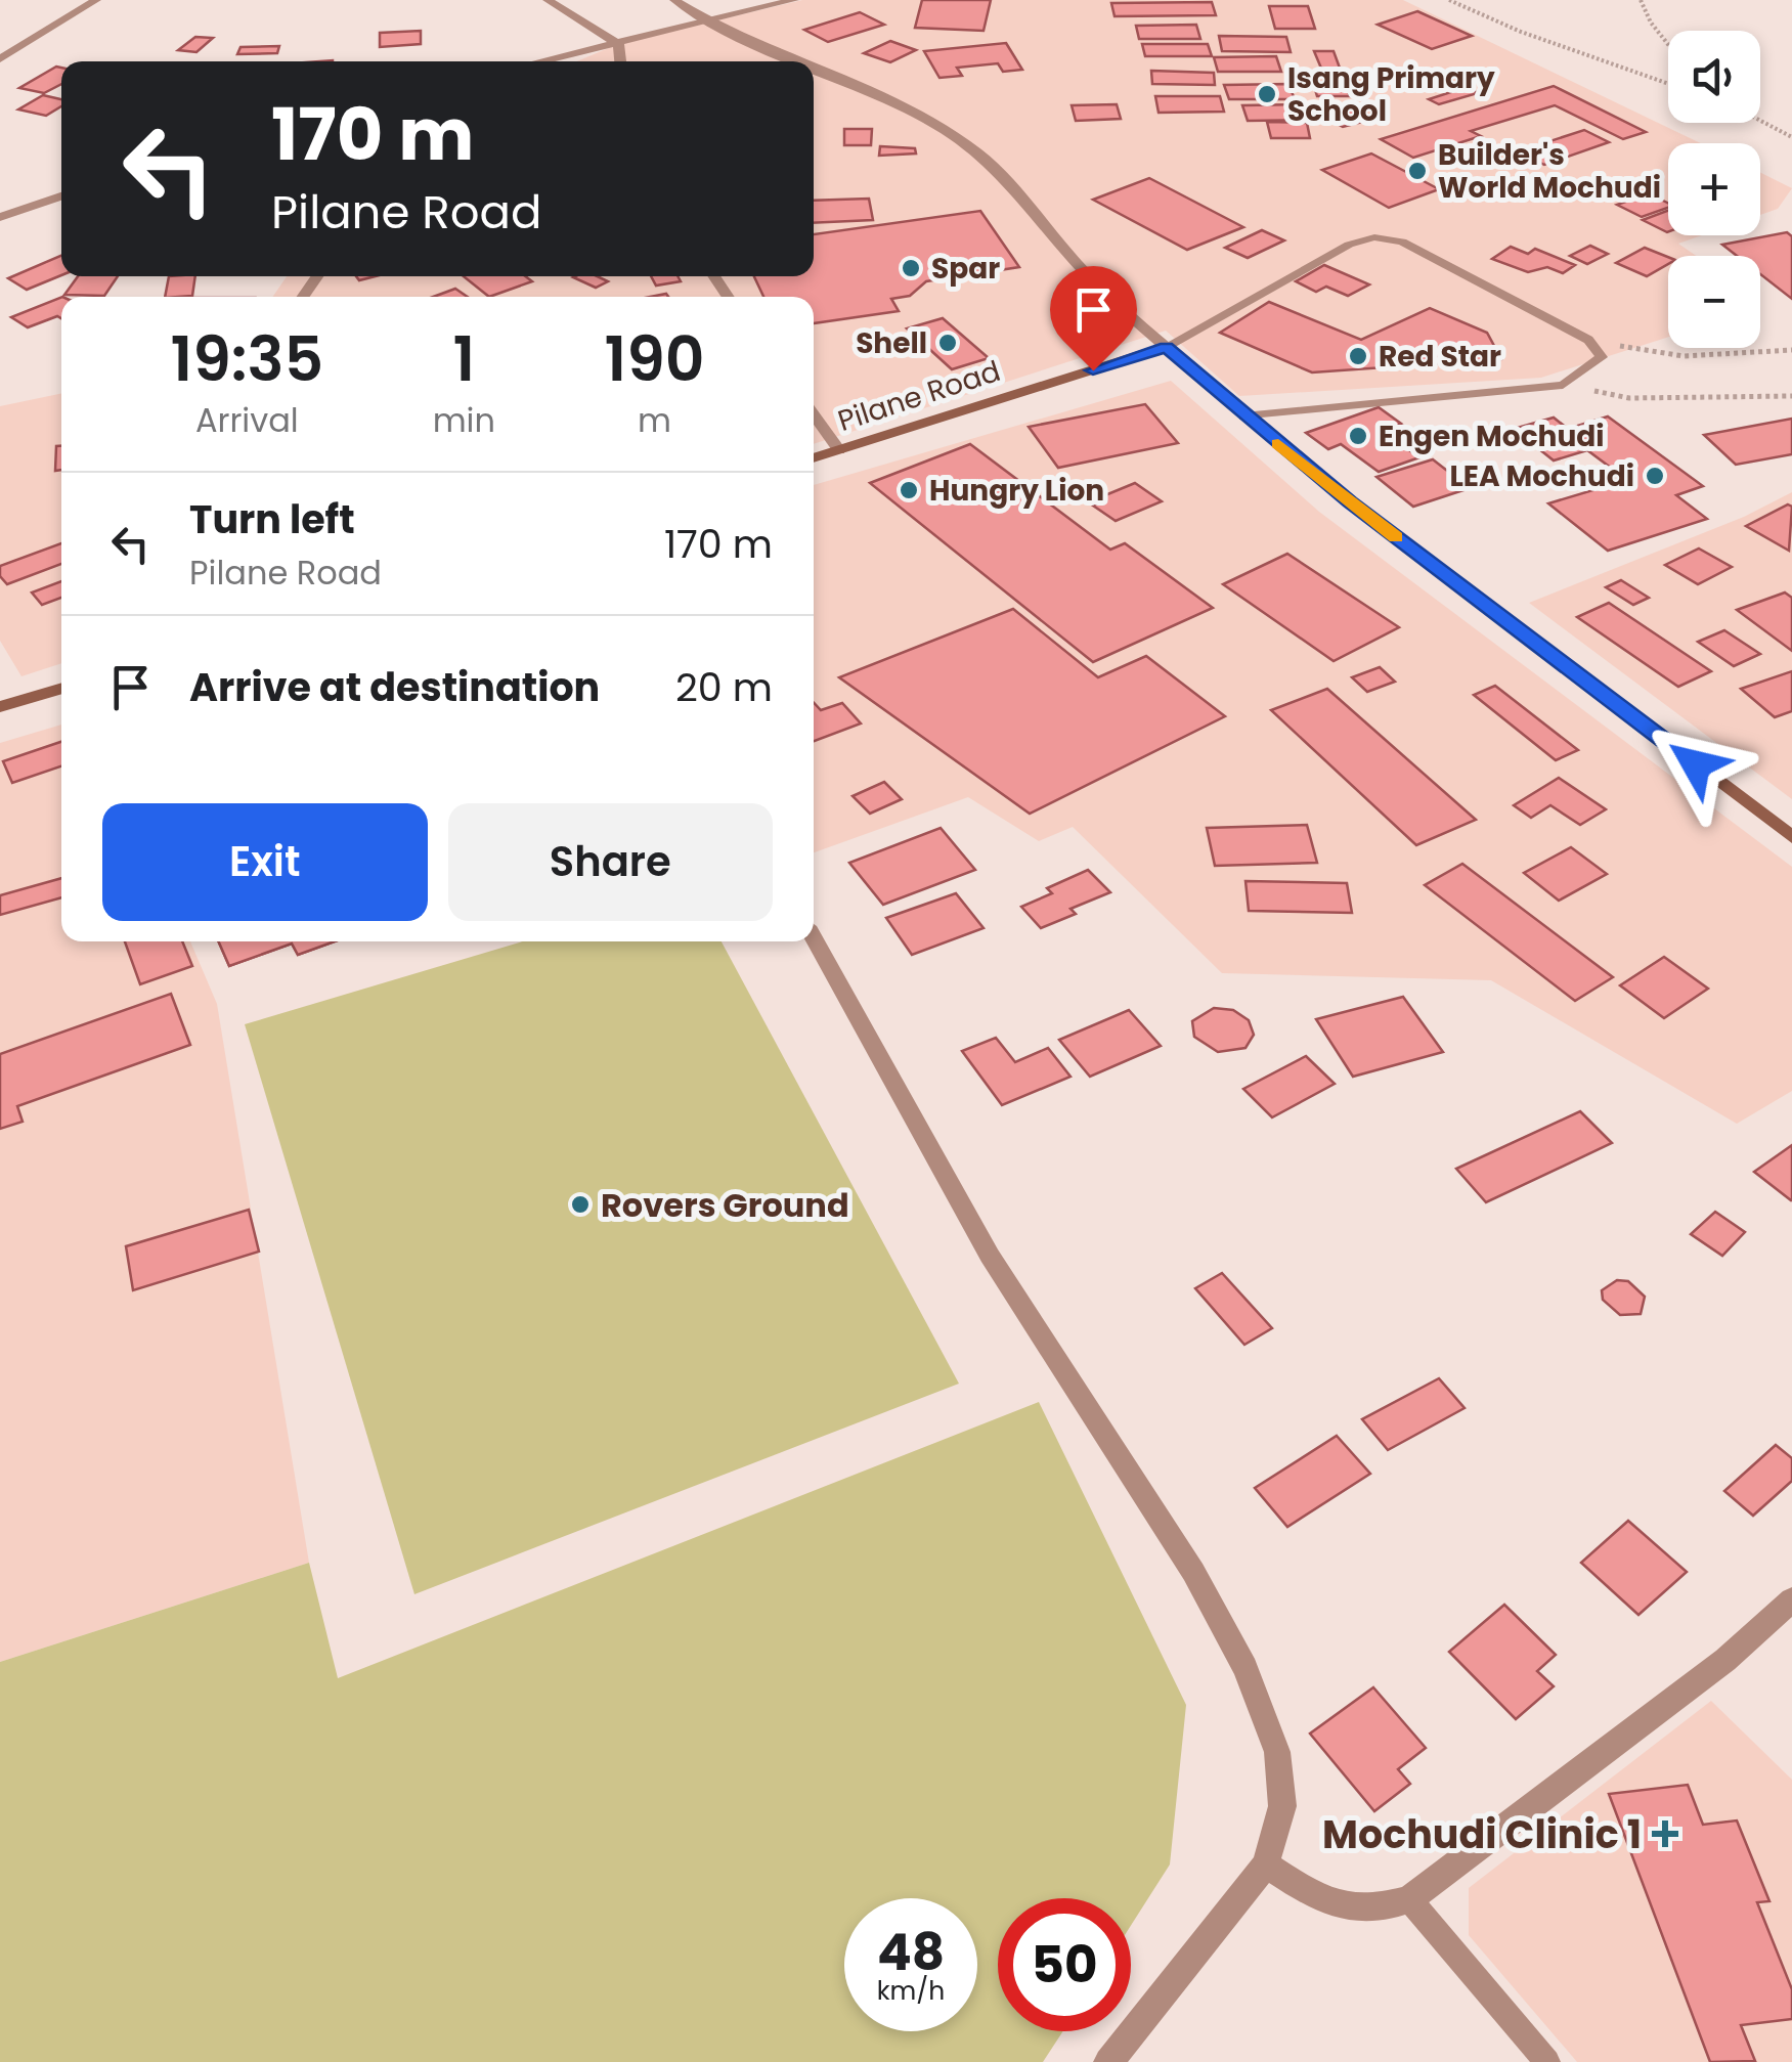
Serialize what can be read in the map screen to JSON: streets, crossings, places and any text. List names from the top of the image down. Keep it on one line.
{"streets":{"main road":["Pilane Road"]},"places":{"other":["Isang Primary School","Builder's World Mochudi","Spar","Shell","Red Star","Engen Mochudi","LEA Mochudi","Hungry Lion","Rovers Ground"],"health":["Mochudi Clinic 1"]},"page":{"map_buttons":["+","−"],"turn":["170 m","Pilane Road"],"eta":["19:35","Arrival","1","min","190","m"],"list":[{"name":"Turn left","note":"Pilane Road","value":"170 m"},{"name":"Arrive at destination","value":"20 m"}],"buttons":["Exit","Share"],"speed":"48 km/h","limit":"50"}}
